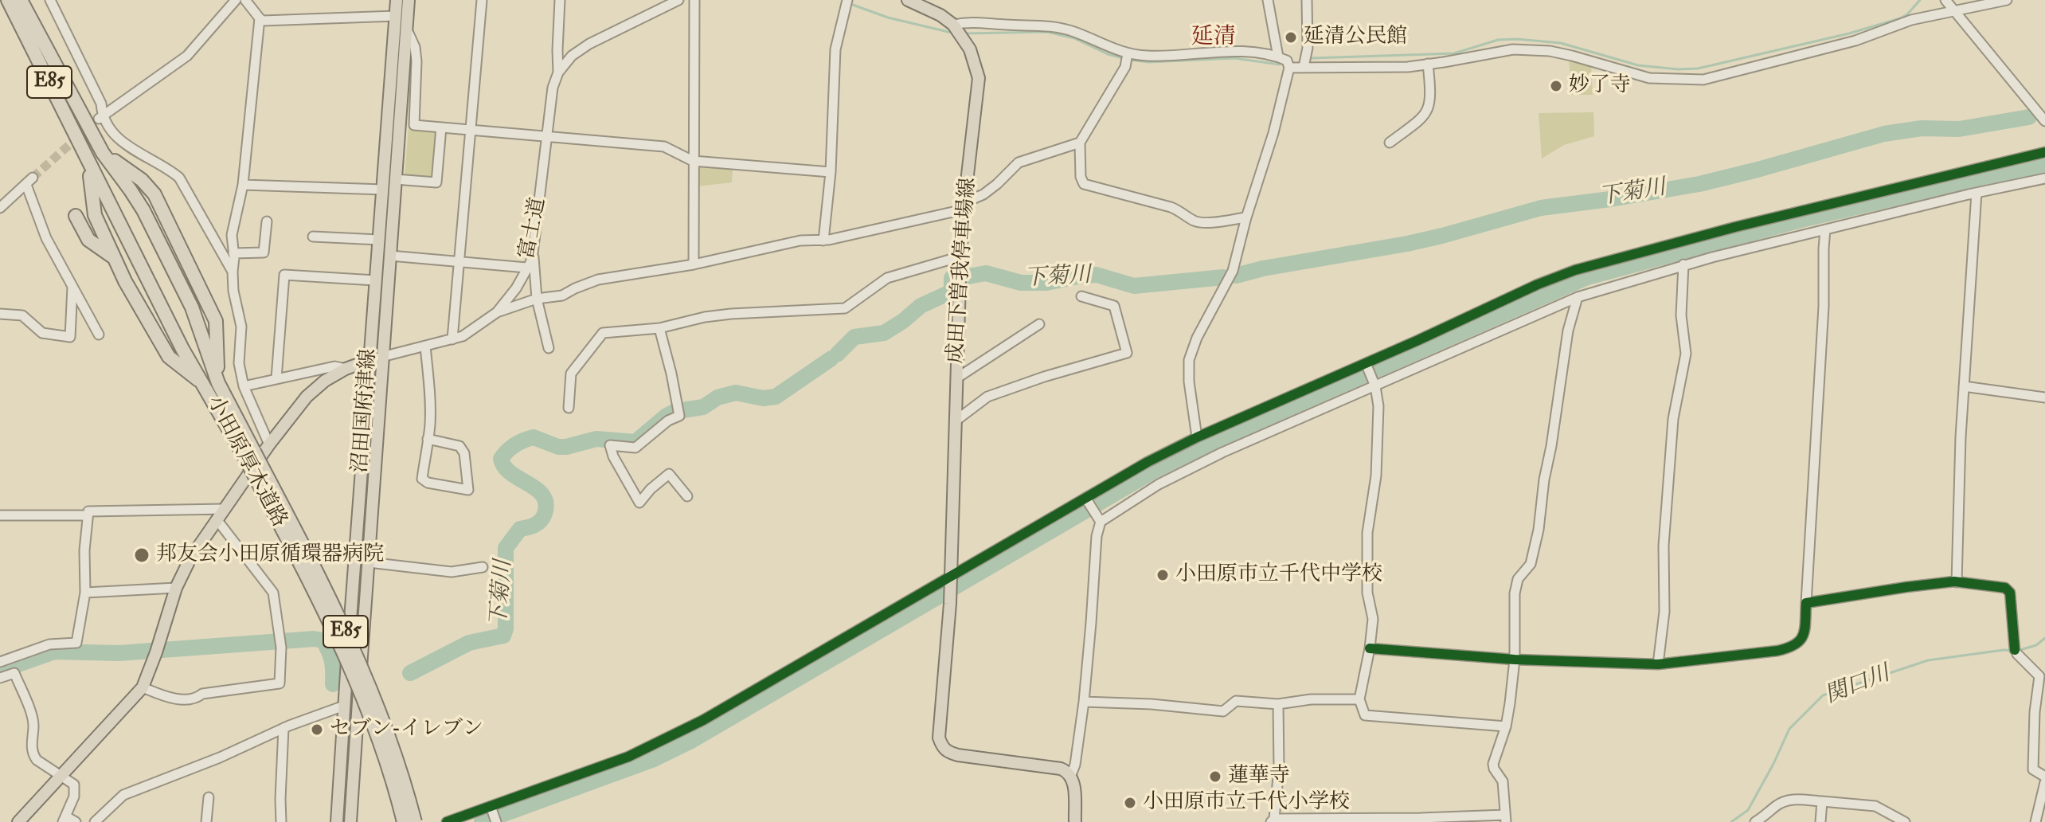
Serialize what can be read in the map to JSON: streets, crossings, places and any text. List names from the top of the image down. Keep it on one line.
{"streets":{"highway":["E85","小田原厚木道路"],"main road":["成田下曽我停車場線","沼田国府津線"],"street":["富士道"]},"crossings":[["富士道","沼田国府津線"]],"districts":["延清"],"water":["下菊川","関口川"],"places":["延清公民館","妙了寺","邦友会小田原循環器病院","小田原市立千代中学校","セブン-イレブン","蓮華寺","小田原市立千代小学校"]}
